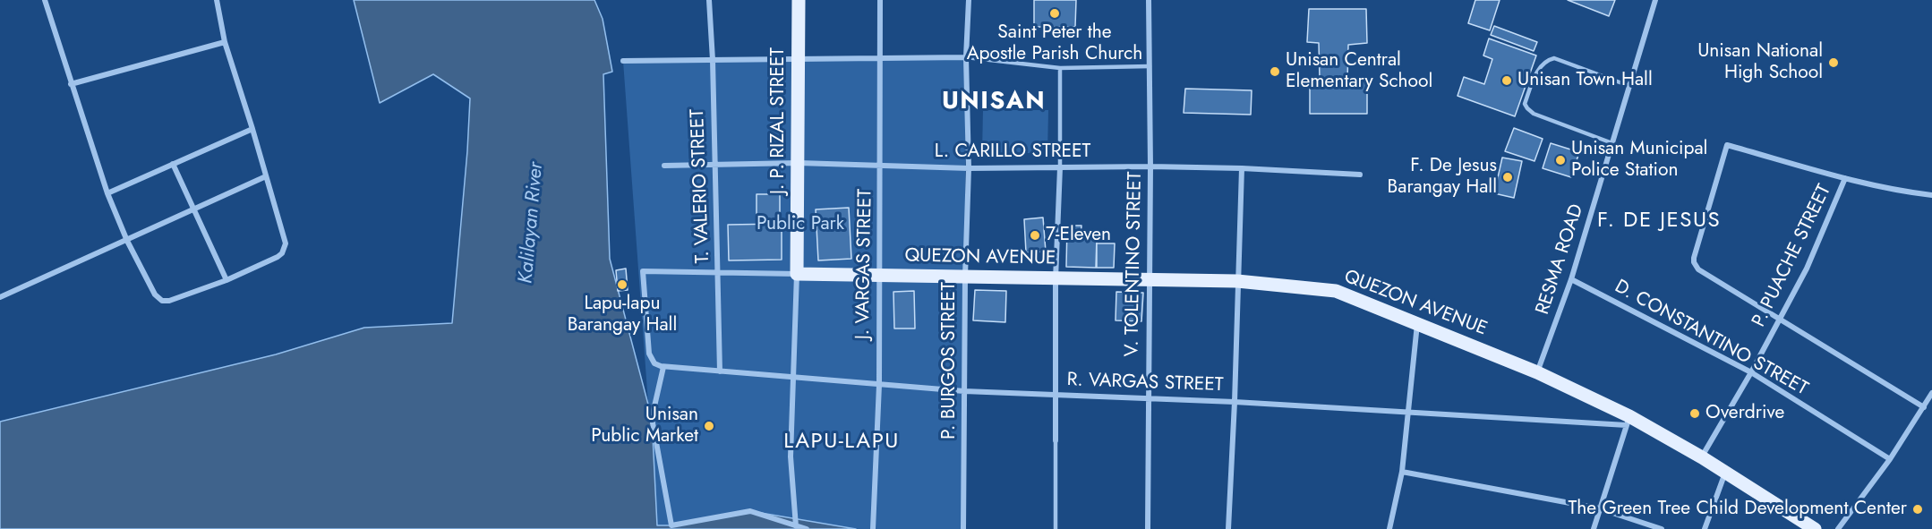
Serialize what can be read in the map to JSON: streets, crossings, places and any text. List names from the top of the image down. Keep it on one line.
{"streets":{"main road":["J. P. RIZAL STREET","QUEZON AVENUE"],"street":["L. CARILLO STREET","T. VALERIO STREET","P. PUACHE STREET","RESMA ROAD","J. VARGAS STREET","V. TOLENTINO STREET","D. CONSTANTINO STREET","P. BURGOS STREET","R. VARGAS STREET"]},"crossings":[["J. P. RIZAL STREET","L. CARILLO STREET"],["J. P. RIZAL STREET","QUEZON AVENUE"],["L. CARILLO STREET","T. VALERIO STREET"],["L. CARILLO STREET","J. VARGAS STREET"],["L. CARILLO STREET","V. TOLENTINO STREET"],["L. CARILLO STREET","P. BURGOS STREET"],["T. VALERIO STREET","R. VARGAS STREET"],["P. PUACHE STREET","QUEZON AVENUE"],["P. PUACHE STREET","D. CONSTANTINO STREET"],["QUEZON AVENUE","RESMA ROAD"],["QUEZON AVENUE","J. VARGAS STREET"],["QUEZON AVENUE","V. TOLENTINO STREET"],["QUEZON AVENUE","P. BURGOS STREET"],["QUEZON AVENUE","R. VARGAS STREET"],["RESMA ROAD","D. CONSTANTINO STREET"],["J. VARGAS STREET","R. VARGAS STREET"],["V. TOLENTINO STREET","R. VARGAS STREET"],["P. BURGOS STREET","R. VARGAS STREET"]],"districts":["UNISAN","F. DE JESUS","LAPU-LAPU"],"water":["Kalilayan River"],"parks":["Public Park"],"places":["Saint Peter the Apostle Parish Church","Unisan National High School","Unisan Central Elementary School","Unisan Town Hall","Unisan Municipal Police Station","F. De Jesus Barangay Hall","7-Eleven","Lapu-lapu Barangay Hall","Overdrive","Unisan Public Market","The Green Tree Child Development Center"]}
